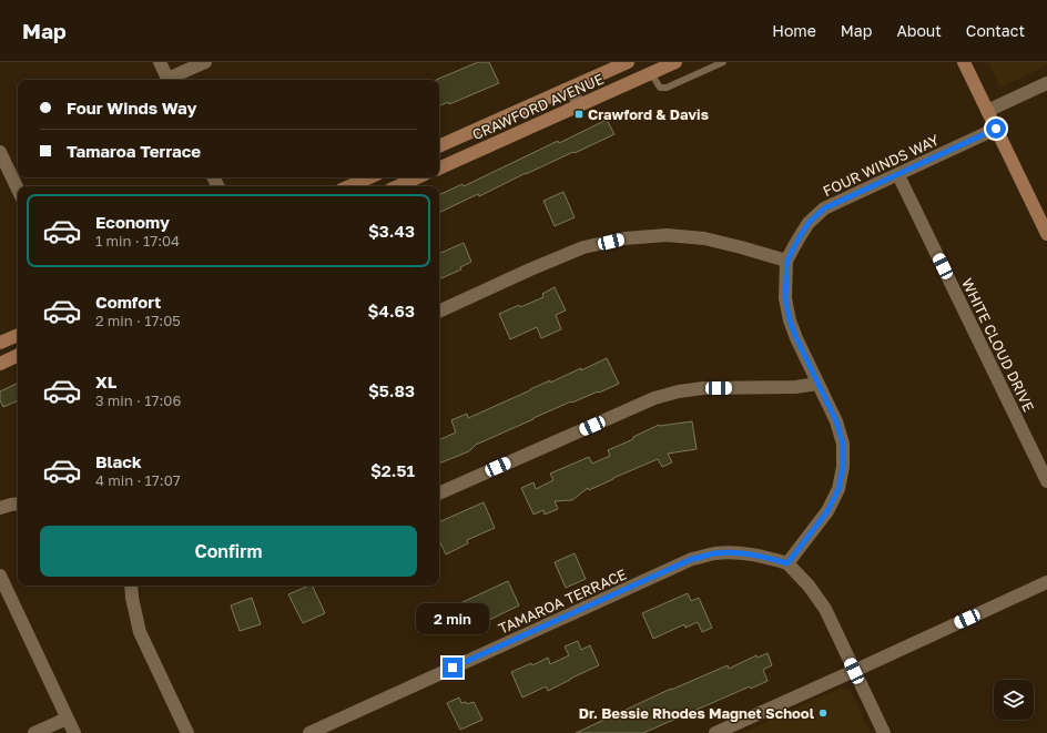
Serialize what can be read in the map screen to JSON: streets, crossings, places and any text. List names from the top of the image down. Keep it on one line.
{"streets":{"main road":["CRAWFORD AVENUE"],"street":["FOUR WINDS WAY","WHITE CLOUD DRIVE","TAMAROA TERRACE"]},"crossings":[["FOUR WINDS WAY","WHITE CLOUD DRIVE"],["FOUR WINDS WAY","TAMAROA TERRACE"]],"places":{"transit":["Crawford & Davis"],"other":["Dr. Bessie Rhodes Magnet School"]},"page":{"header":"Map","nav":["Home","Map","About","Contact"],"banner":["Four Winds Way","Tamaroa Terrace"],"list":[{"name":"Economy","note":"1 min · 17:04","value":"$3.43"},{"name":"Comfort","note":"2 min · 17:05","value":"$4.63"},{"name":"XL","note":"3 min · 17:06","value":"$5.83"},{"name":"Black","note":"4 min · 17:07","value":"$2.51"}],"buttons":"Confirm","bubble":"2 min"}}
